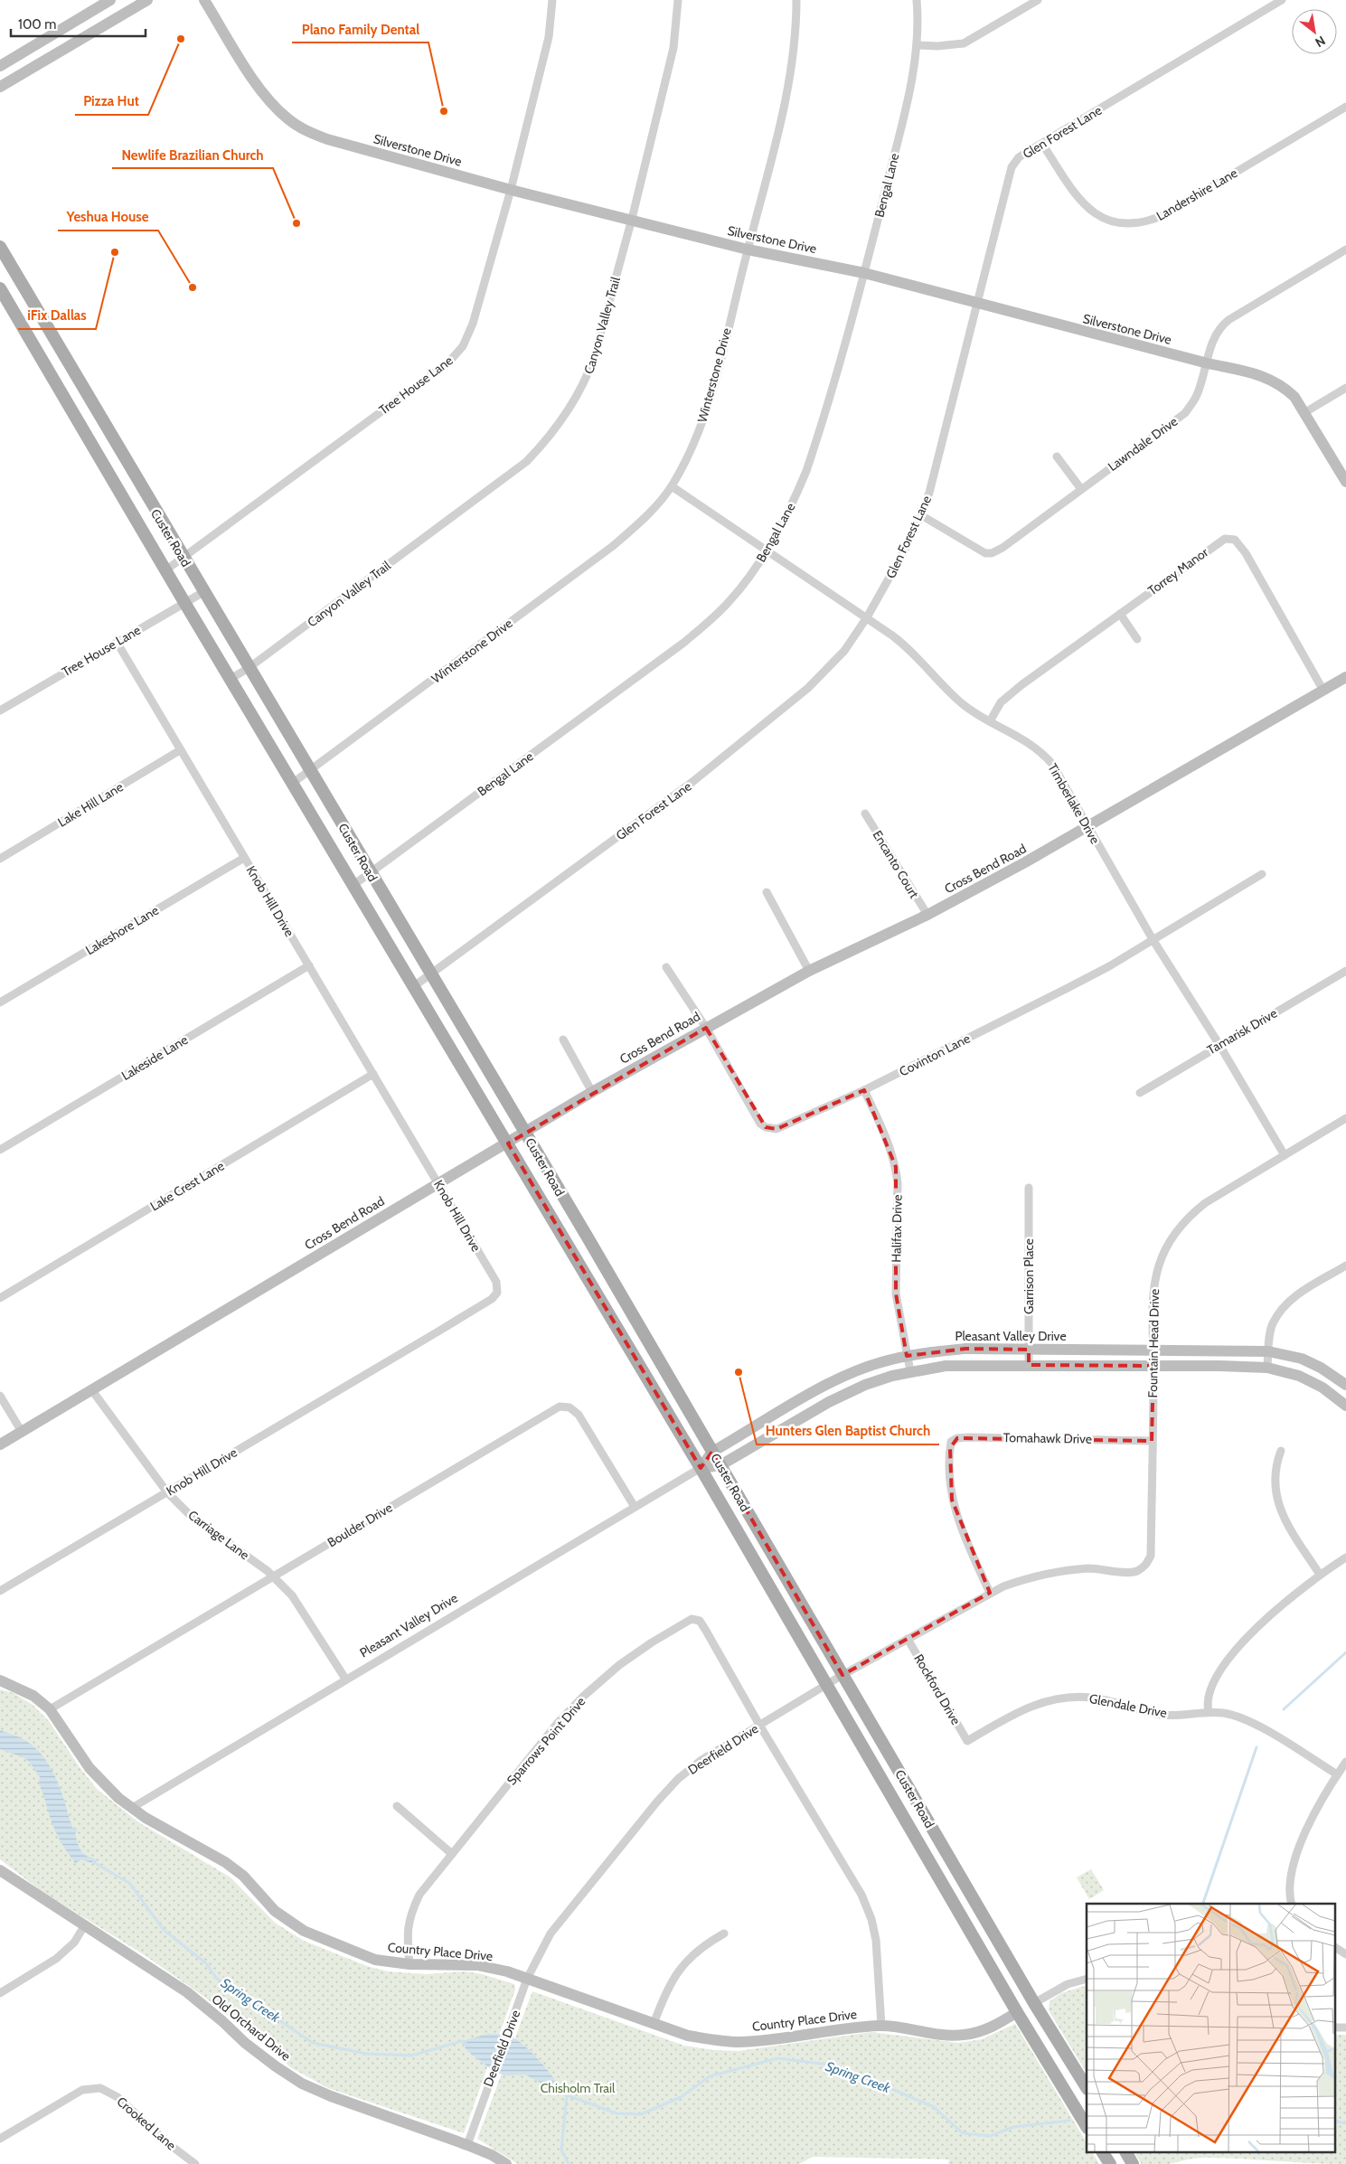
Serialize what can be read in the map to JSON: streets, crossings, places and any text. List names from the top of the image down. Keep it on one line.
{"streets":{"main road":["Custer Road"],"street":["Glen Forest Lane","Silverstone Drive","Bengal Lane","Landershire Lane","Canyon Valley Trail","Winterstone Drive","Tree House Lane","Lawndale Drive","Torrey Manor","Timberlake Drive","Lake Hill Lane","Encanto Court","Cross Bend Road","Knob Hill Drive","Lakeshore Lane","Tamarisk Drive","Covinton Lane","Lakeside Lane","Lake Crest Lane","Halifax Drive","Garrison Place","Pleasant Valley Drive","Fountain Head Drive","Tomahawk Drive","Boulder Drive","Carriage Lane","Rockford Drive","Glendale Drive","Sparrows Point Drive","Deerfield Drive","Country Place Drive","Old Orchard Drive","Crooked Lane"]},"crossings":[["Glen Forest Lane","Silverstone Drive"],["Glen Forest Lane","Landershire Lane"],["Glen Forest Lane","Lawndale Drive"],["Glen Forest Lane","Custer Road"],["Glen Forest Lane","Timberlake Drive"],["Silverstone Drive","Bengal Lane"],["Silverstone Drive","Canyon Valley Trail"],["Silverstone Drive","Winterstone Drive"],["Silverstone Drive","Tree House Lane"],["Silverstone Drive","Lawndale Drive"],["Bengal Lane","Custer Road"],["Bengal Lane","Timberlake Drive"],["Canyon Valley Trail","Custer Road"],["Winterstone Drive","Custer Road"],["Winterstone Drive","Timberlake Drive"],["Tree House Lane","Custer Road"],["Tree House Lane","Knob Hill Drive"],["Custer Road","Cross Bend Road"],["Custer Road","Pleasant Valley Drive"],["Custer Road","Deerfield Drive"],["Custer Road","Country Place Drive"],["Torrey Manor","Timberlake Drive"],["Torrey Manor","Cross Bend Road"],["Timberlake Drive","Cross Bend Road"],["Timberlake Drive","Tamarisk Drive"],["Timberlake Drive","Covinton Lane"],["Timberlake Drive","Fountain Head Drive"],["Lake Hill Lane","Knob Hill Drive"],["Encanto Court","Cross Bend Road"],["Cross Bend Road","Knob Hill Drive"],["Cross Bend Road","Covinton Lane"],["Cross Bend Road","Carriage Lane"],["Knob Hill Drive","Lakeshore Lane"],["Knob Hill Drive","Lakeside Lane"],["Knob Hill Drive","Lake Crest Lane"],["Knob Hill Drive","Carriage Lane"],["Covinton Lane","Halifax Drive"],["Halifax Drive","Pleasant Valley Drive"],["Garrison Place","Pleasant Valley Drive"],["Pleasant Valley Drive","Fountain Head Drive"],["Pleasant Valley Drive","Boulder Drive"],["Pleasant Valley Drive","Carriage Lane"],["Pleasant Valley Drive","Country Place Drive"],["Fountain Head Drive","Tomahawk Drive"],["Fountain Head Drive","Deerfield Drive"],["Tomahawk Drive","Deerfield Drive"],["Boulder Drive","Carriage Lane"],["Boulder Drive","Country Place Drive"],["Rockford Drive","Glendale Drive"],["Rockford Drive","Deerfield Drive"],["Sparrows Point Drive","Deerfield Drive"],["Sparrows Point Drive","Country Place Drive"],["Deerfield Drive","Country Place Drive"],["Deerfield Drive","Old Orchard Drive"]],"water":["Spring Creek"],"parks":["Chisholm Trail"],"places":["Pizza Hut","Plano Family Dental","Newlife Brazilian Church","iFix Dallas","Yeshua House","Hunters Glen Baptist Church"],"scale_bar":"100 m","north":"bottom right"}
